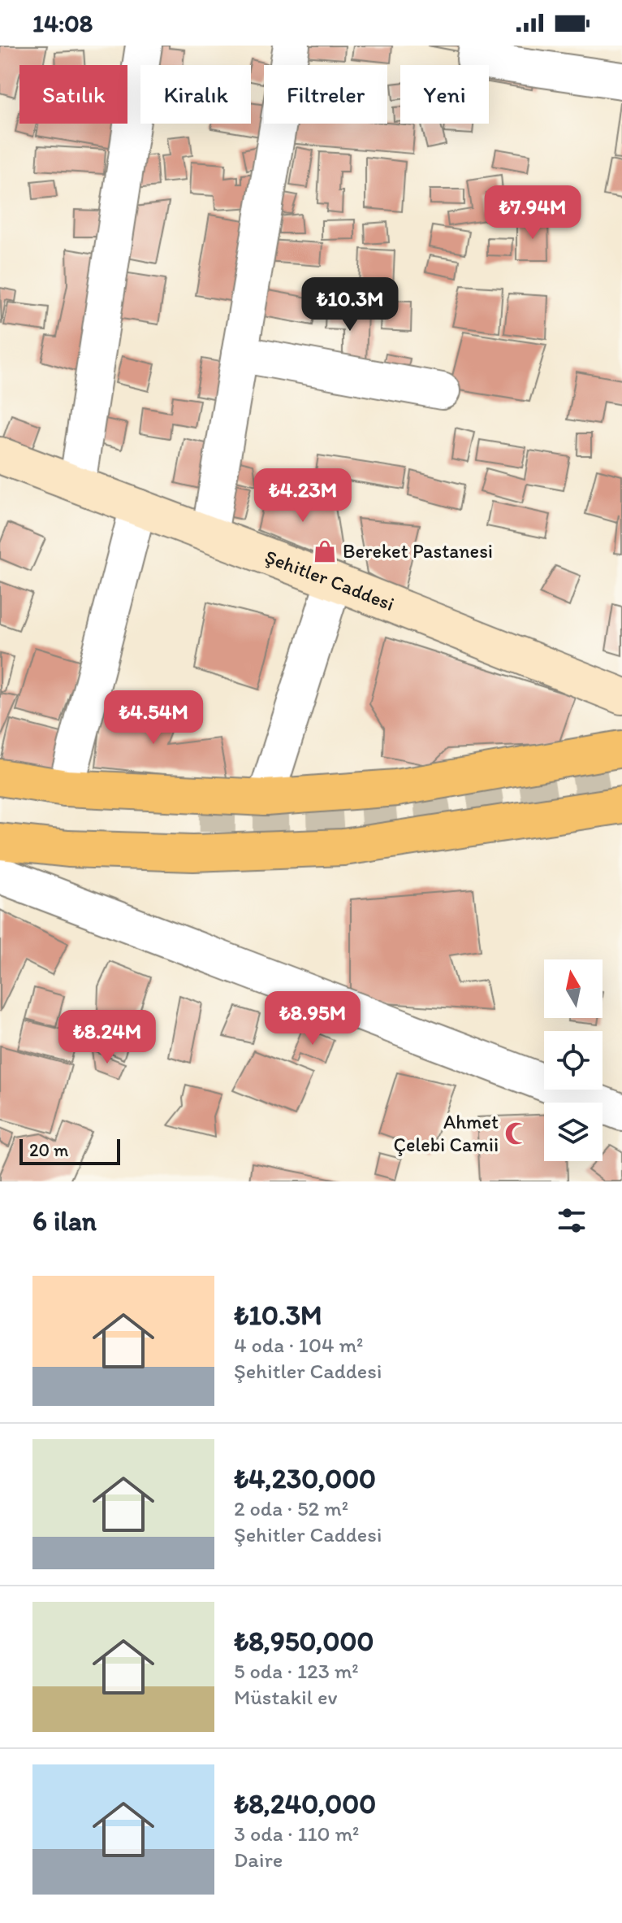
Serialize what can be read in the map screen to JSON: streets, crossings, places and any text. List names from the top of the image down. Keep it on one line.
{"streets":{"street":["Şehitler Caddesi"]},"places":{"shop":["Bereket Pastanesi"],"mosque":["Ahmet Çelebi Camii"]},"scale_bar":"20 m","north":"top","page":{"status":"14:08","chip":["Satılık","Kiralık","Filtreler","Yeni"],"price":["₺7.94M","₺10.3M","₺4.23M","₺4.54M","₺8.95M","₺8.24M"],"scale":"20 m","heading":"6 ilan","list":[{"name":"₺10.3M","note":"4 oda · 104 m² · Şehitler Caddesi"},{"name":"₺4,230,000","note":"2 oda · 52 m² · Şehitler Caddesi"},{"name":"₺8,950,000","note":"5 oda · 123 m² · Müstakil ev"},{"name":"₺8,240,000","note":"3 oda · 110 m² · Daire"}]}}
